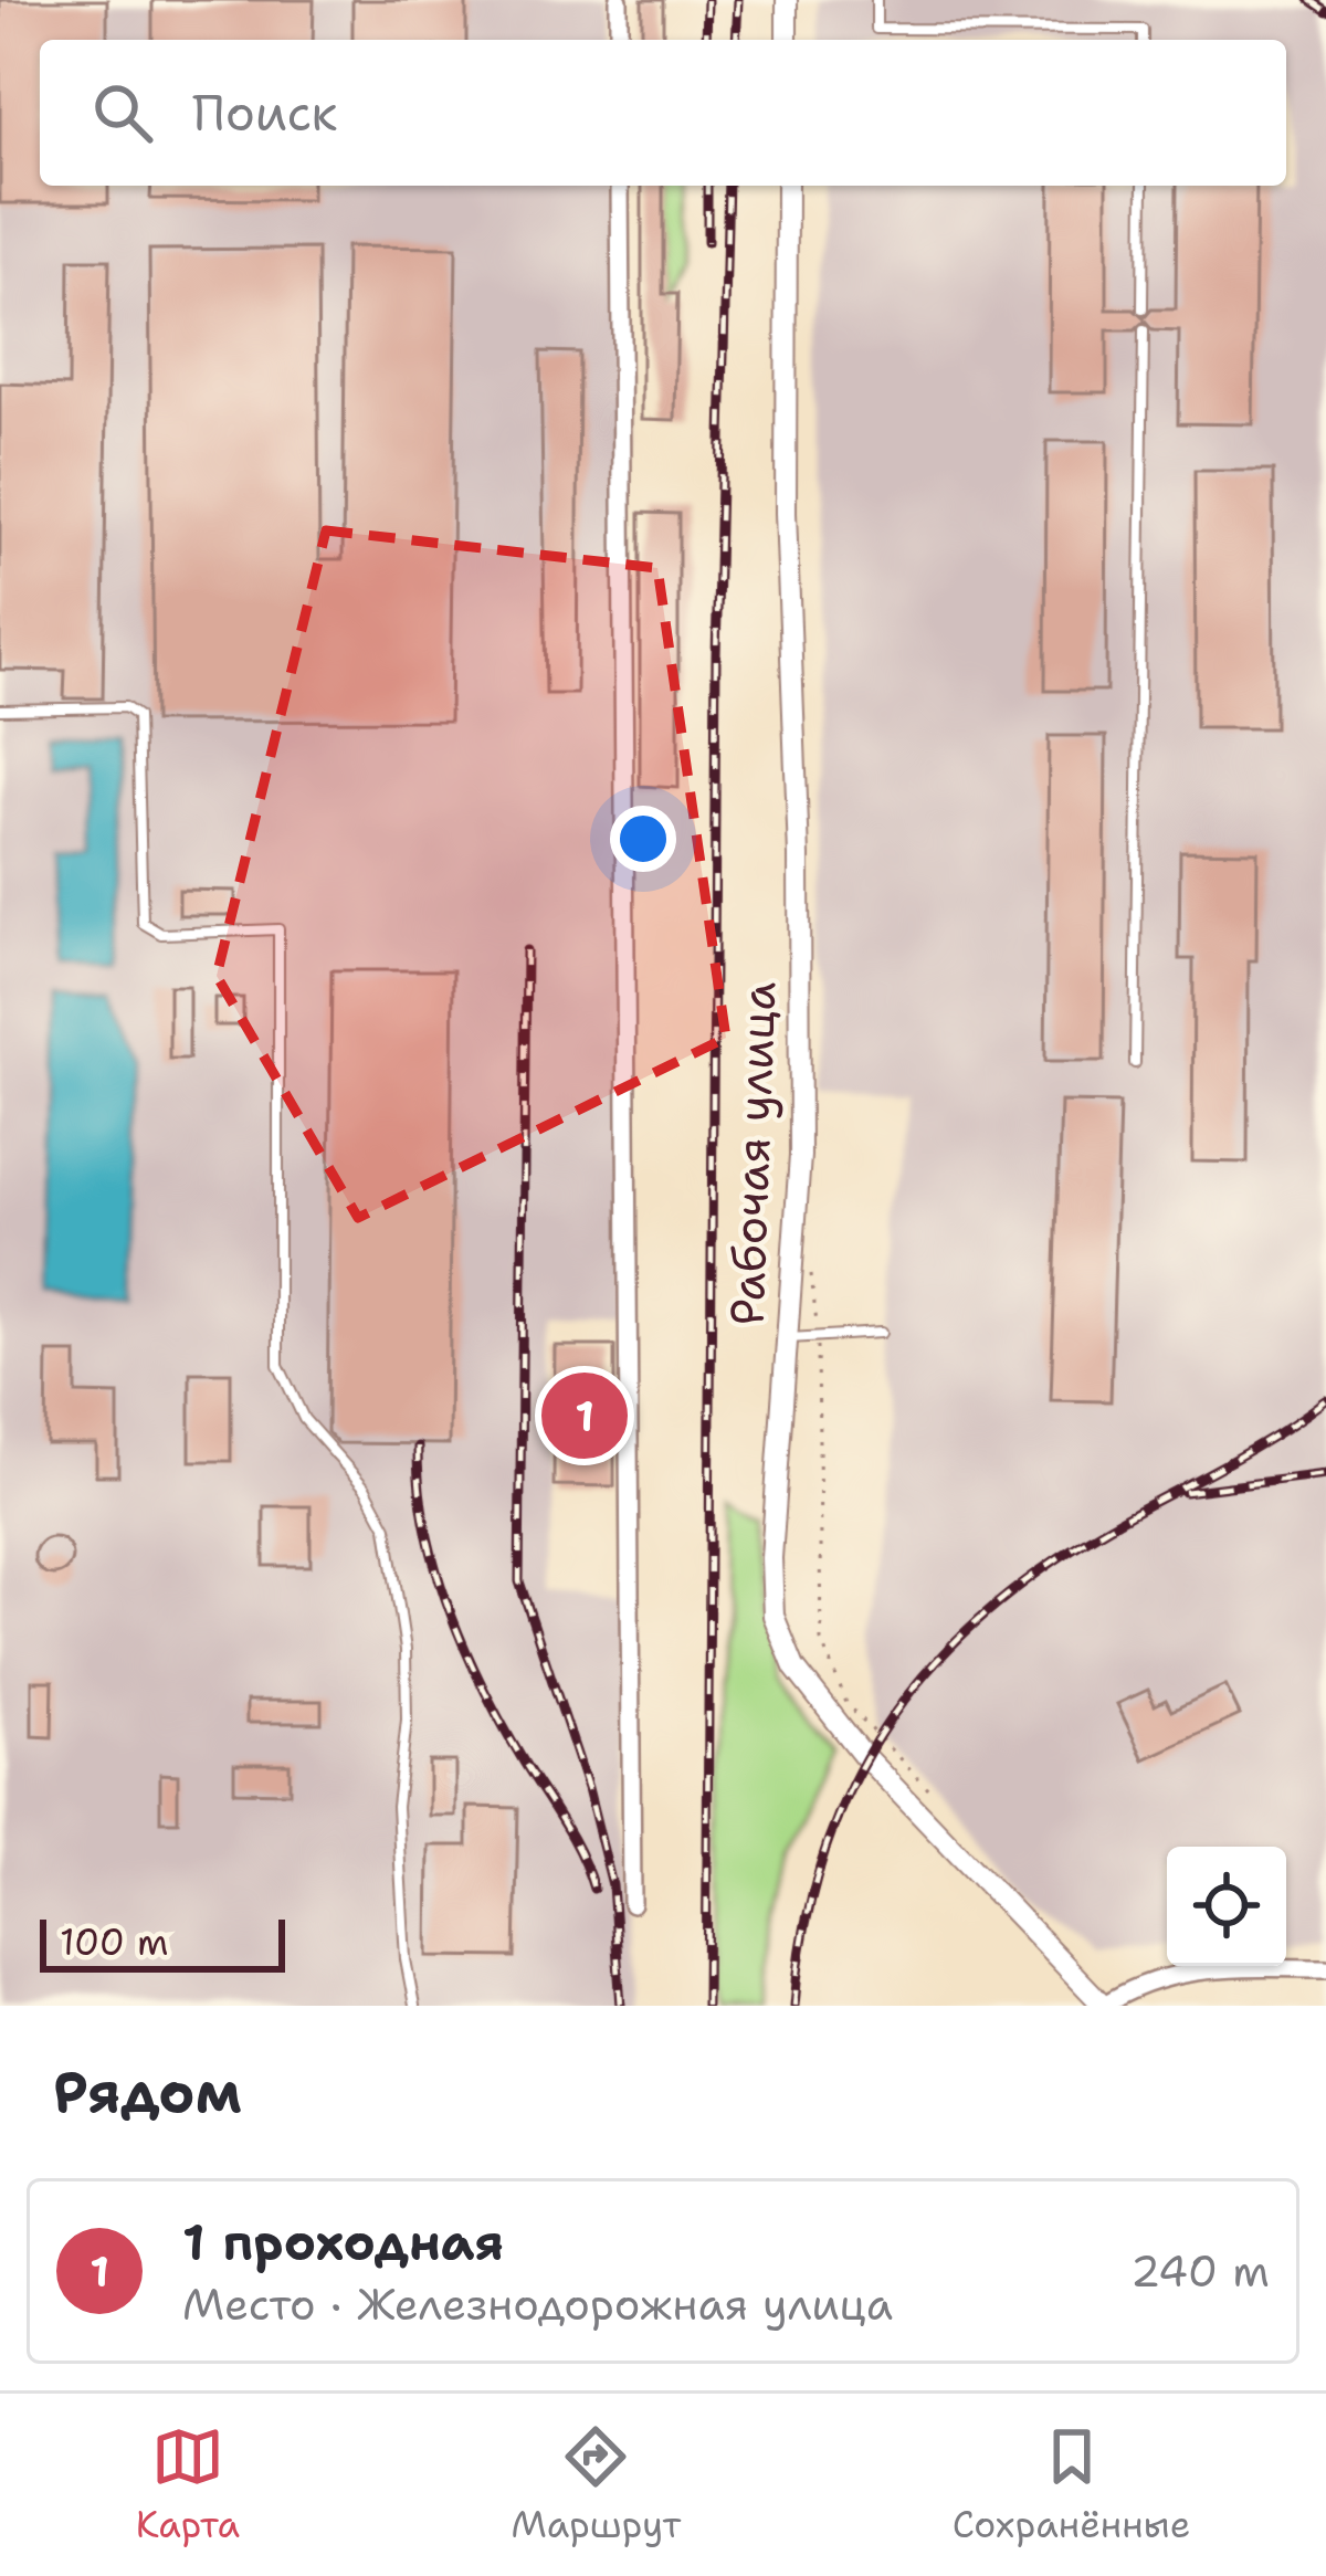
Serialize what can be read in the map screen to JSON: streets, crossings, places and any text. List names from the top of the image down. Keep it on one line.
{"streets":{"street":["Рабочая улица"]},"scale_bar":"100 m","page":{"search":"Поиск","pins":"1","scale":"100 m","heading":"Рядом","list":[{"mark":"1","name":"1 проходная","note":"Место · Железнодорожная улица","value":"240 m"}],"nav":["Карта","Маршрут","Сохранённые"]}}
